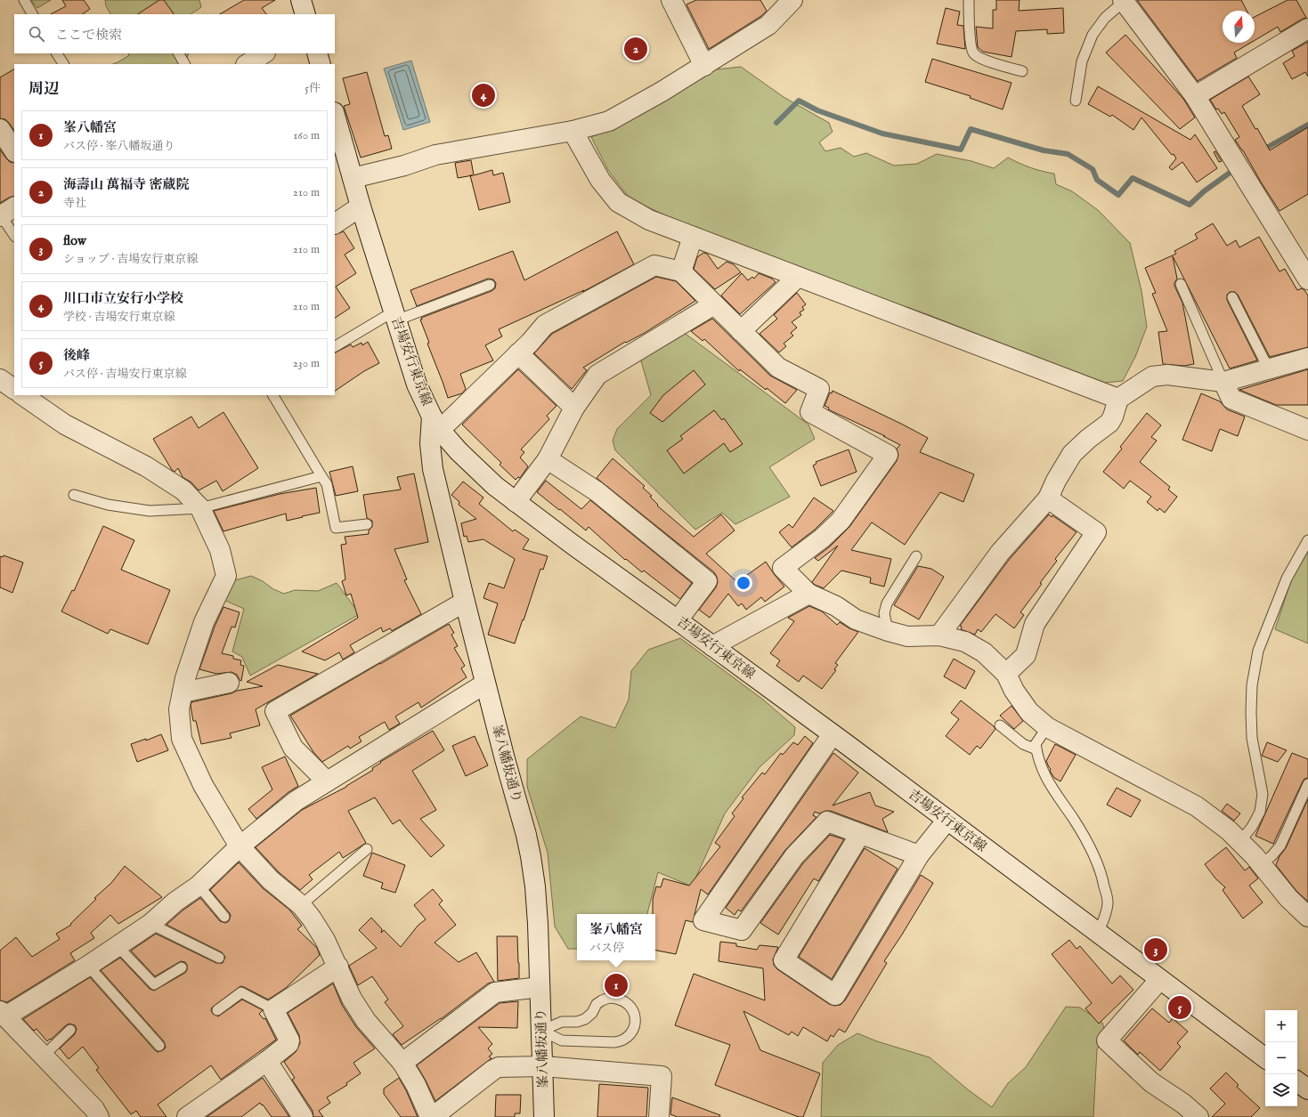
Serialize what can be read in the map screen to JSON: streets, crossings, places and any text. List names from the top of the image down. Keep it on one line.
{"streets":{"street":["吉場安行東京線","峯八幡坂通り"]},"crossings":[["吉場安行東京線","峯八幡坂通り"]],"north":"top","page":{"search":"ここで検索","pins":["2","4","3","1","5"],"heading":["周辺","5件"],"list":[{"mark":"1","name":"峯八幡宮","note":"バス停 · 峯八幡坂通り","value":"160 m"},{"mark":"2","name":"海壽山 萬福寺 密蔵院","note":"寺社","value":"210 m"},{"mark":"3","name":"flow","note":"ショップ · 吉場安行東京線","value":"210 m"},{"mark":"4","name":"川口市立安行小学校","note":"学校 · 吉場安行東京線","value":"210 m"},{"mark":"5","name":"後峰","note":"バス停 · 吉場安行東京線","value":"230 m"}],"popup":["峯八幡宮","バス停"],"map_buttons":["+","−"]}}
